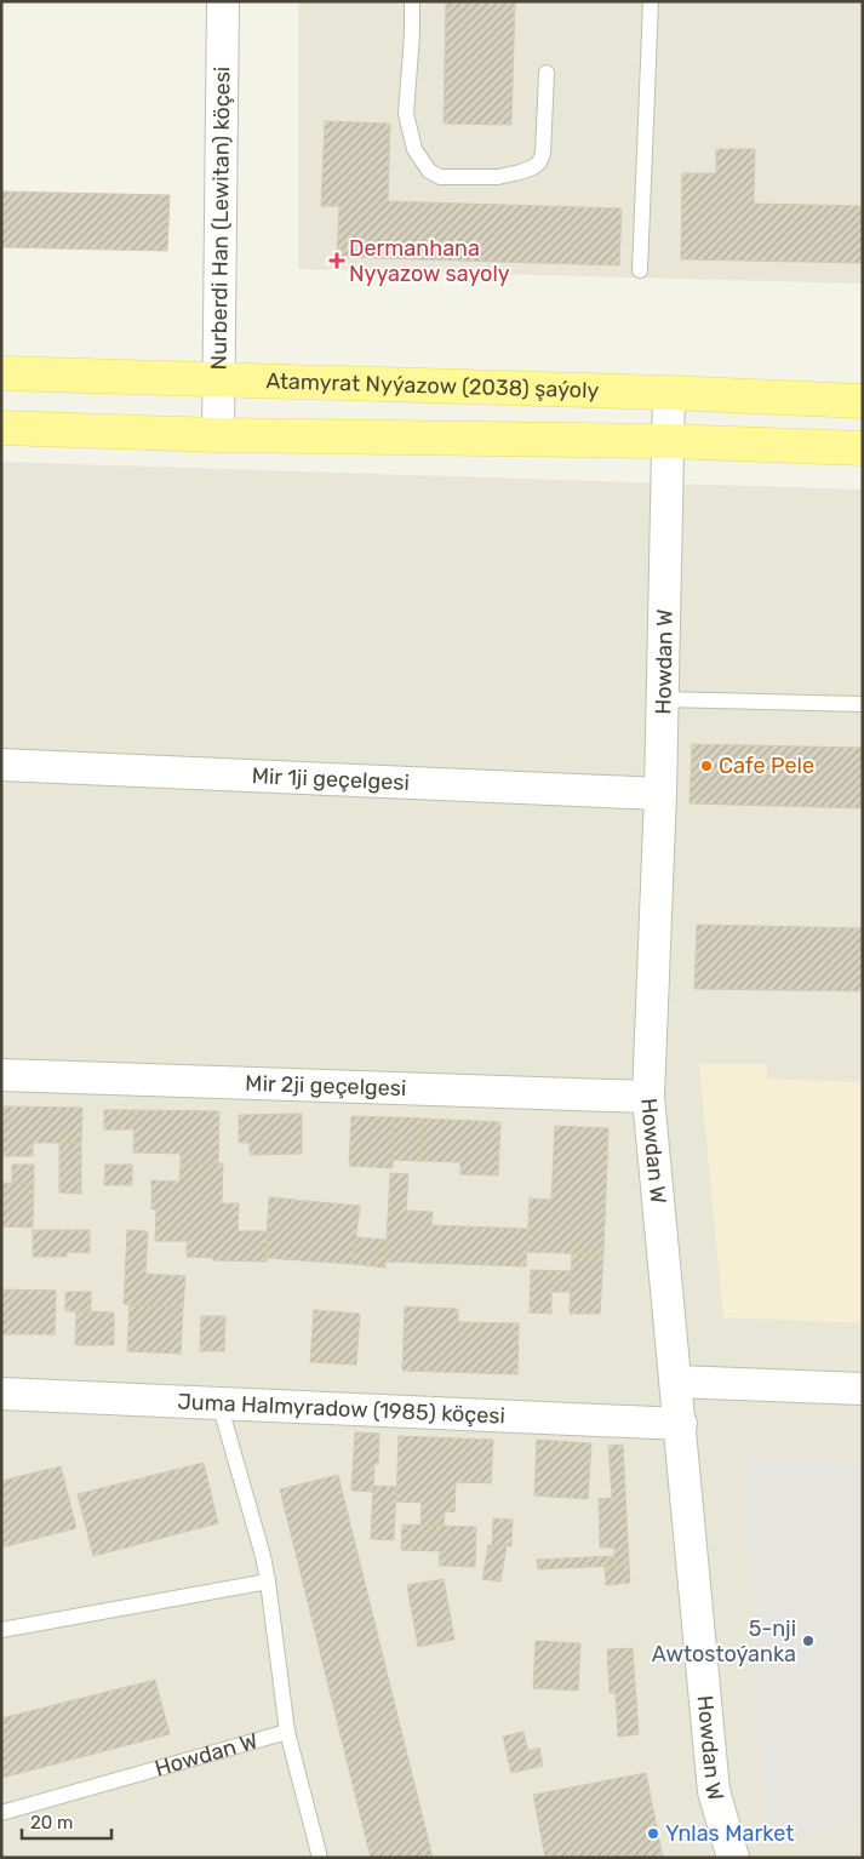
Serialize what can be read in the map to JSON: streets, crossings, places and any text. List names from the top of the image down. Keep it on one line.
{"streets":{"main road":["Atamyrat Nyýazow (2038) şaýoly"],"street":["Nurberdi Han (Lewitan) köçesi","Howdan W","Mir 1ji geçelgesi","Mir 2ji geçelgesi","Juma Halmyradow (1985) köçesi"]},"crossings":[["Nurberdi Han (Lewitan) köçesi","Atamyrat Nyýazow (2038) şaýoly"],["Atamyrat Nyýazow (2038) şaýoly","Howdan W"],["Howdan W","Mir 1ji geçelgesi"],["Howdan W","Mir 2ji geçelgesi"],["Howdan W","Juma Halmyradow (1985) köçesi"]],"places":{"health":["Dermanhana Nyyazow sayoly"],"other":["Cafe Pele","5-nji Awtostoýanka","Ynlas Market"]},"scale_bar":"20 m"}
